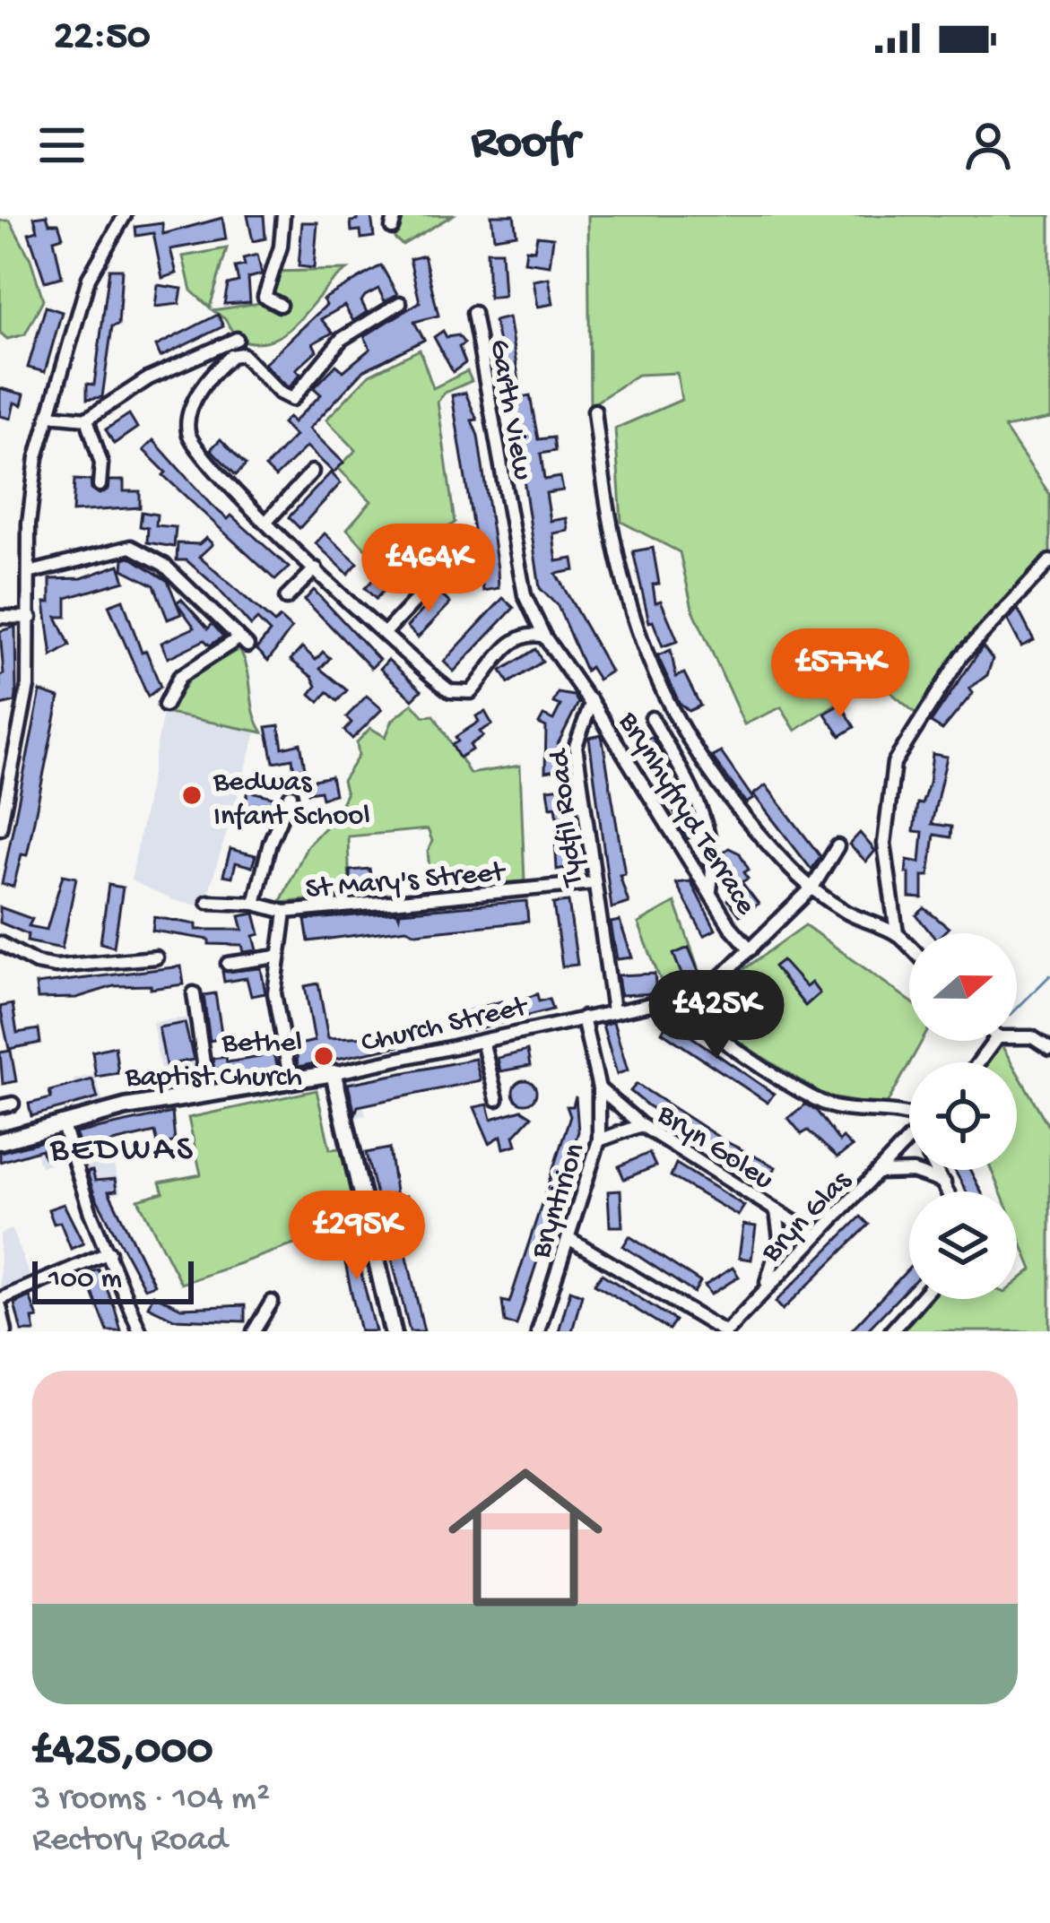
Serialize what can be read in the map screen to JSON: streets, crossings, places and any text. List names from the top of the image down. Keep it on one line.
{"streets":{"street":["Garth View","Brynhyfryd Terrace","Tydfil Road","St Mary's Street","Church Street","Bryn Goleu","Bryntirion","Bryn Glas"]},"crossings":[["Brynhyfryd Terrace","Tydfil Road"],["Brynhyfryd Terrace","Church Street"],["Tydfil Road","St Mary's Street"],["Tydfil Road","Church Street"],["St Mary's Street","Church Street"],["Church Street","Bryntirion"],["Bryn Goleu","Bryntirion"],["Bryn Goleu","Bryn Glas"]],"districts":["BEDWAS"],"places":["Bedwas Infant School","Bethel Baptist Church"],"scale_bar":"100 m","north":"right","page":{"status":"22:50","header":"Roofr","price":["£464K","£577K","£425K","£295K"],"scale":"100 m","list":[{"name":"£425,000","note":"3 rooms · 104 m² · Rectory Road"}]}}
